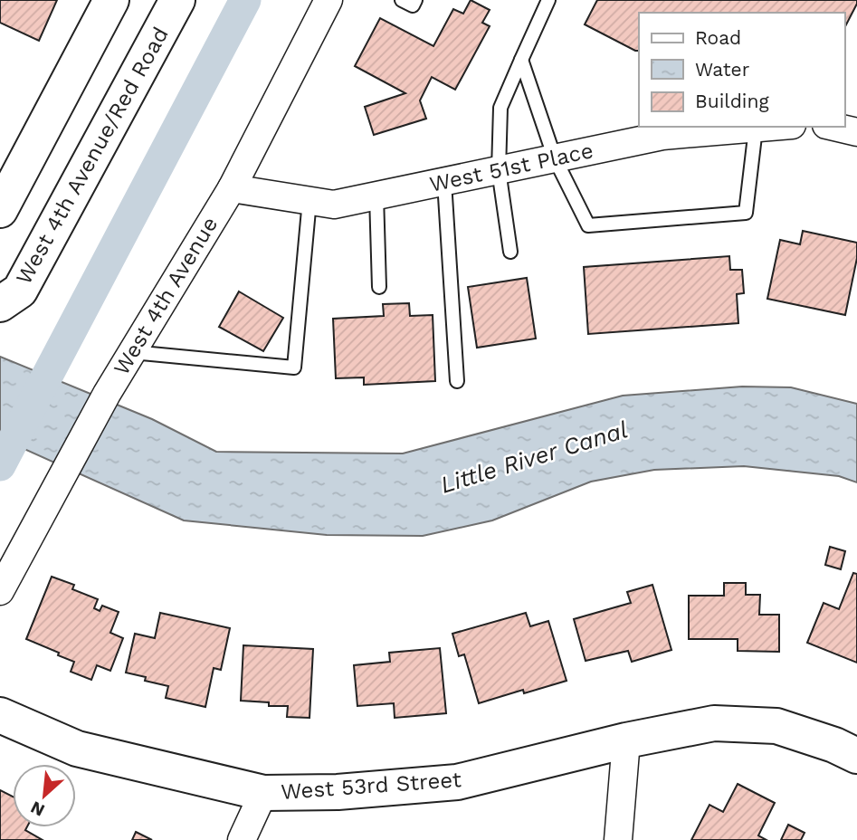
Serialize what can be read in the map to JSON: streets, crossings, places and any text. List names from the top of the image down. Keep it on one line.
{"streets":{"street":["West 4th Avenue/Red Road","West 51st Place","West 4th Avenue","West 53rd Street"]},"crossings":[["West 51st Place","West 4th Avenue"]],"water":["Little River Canal"],"legend":["Road","Water","Building"],"north":"bottom left"}
